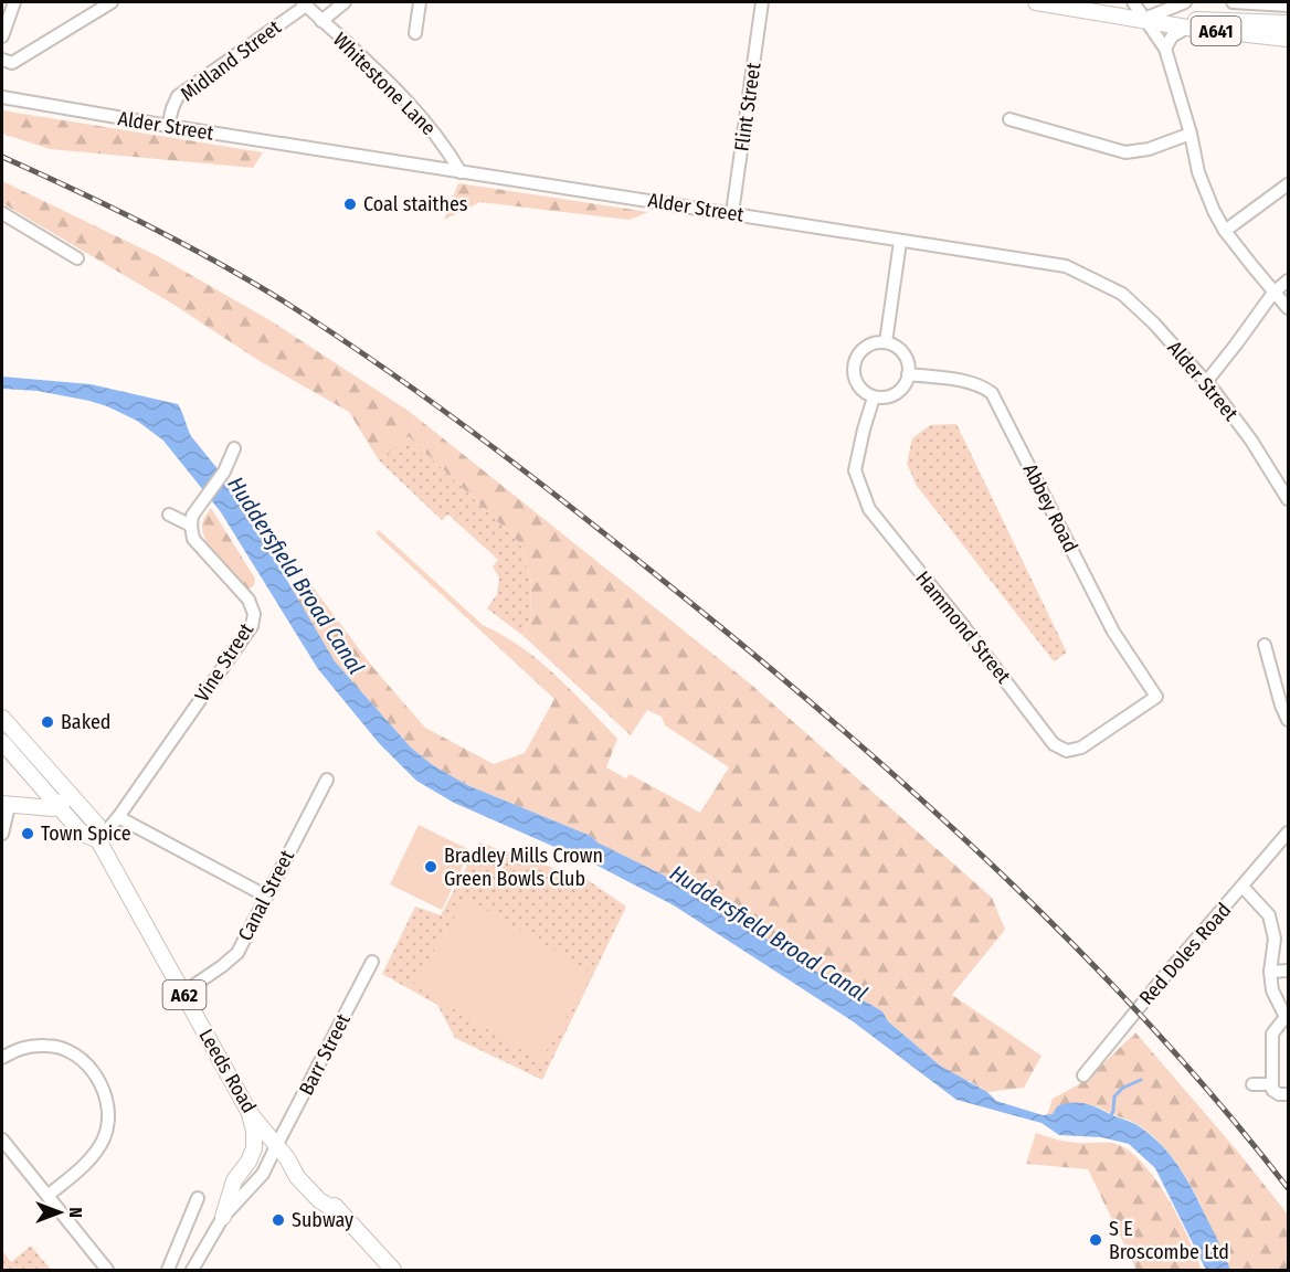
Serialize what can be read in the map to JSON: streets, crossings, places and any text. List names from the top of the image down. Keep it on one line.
{"streets":{"main road":["A641","A62","Leeds Road"],"street":["Midland Street","Whitestone Lane","Flint Street","Alder Street","Abbey Road","Hammond Street","Vine Street","Canal Street","Red Doles Road","Barr Street"]},"crossings":[["Midland Street","Whitestone Lane"],["Midland Street","Alder Street"],["Whitestone Lane","Alder Street"],["Flint Street","Alder Street"],["Abbey Road","Hammond Street"],["Vine Street","Leeds Road"],["Canal Street","Leeds Road"],["Barr Street","Leeds Road"]],"water":["Huddersfield Broad Canal"],"places":["Coal staithes","Baked","Town Spice","Bradley Mills Crown Green Bowls Club","Subway","S E Broscombe Ltd"],"north":"right"}
